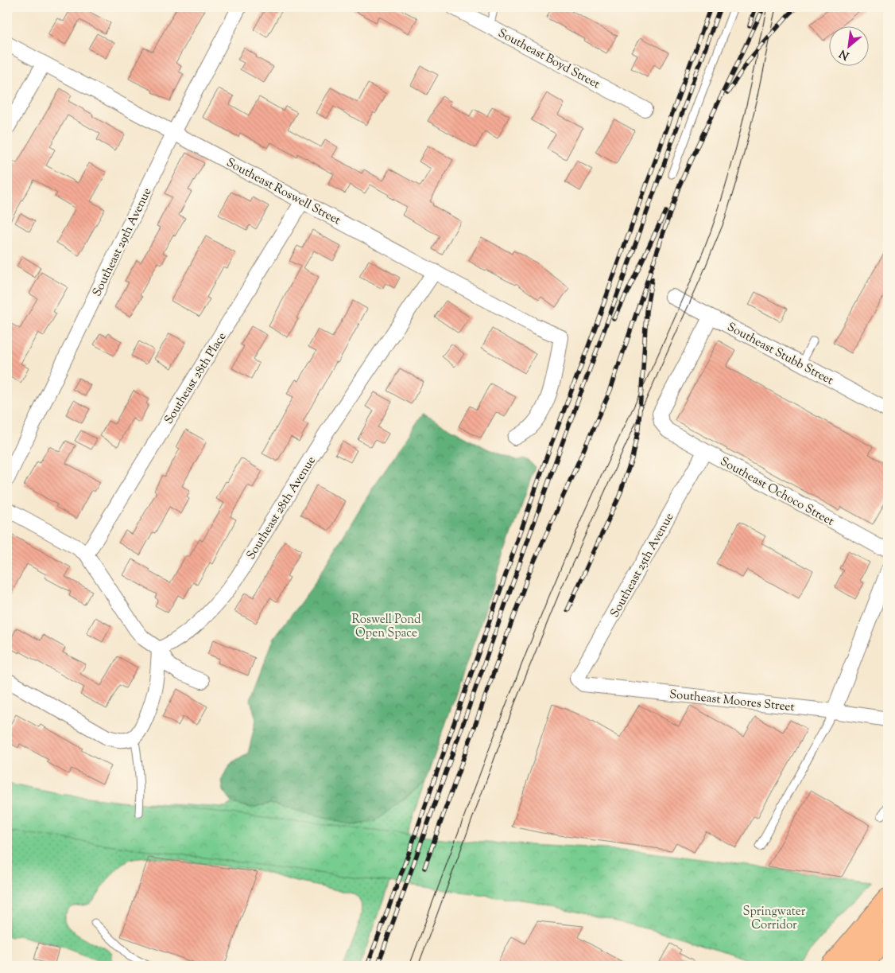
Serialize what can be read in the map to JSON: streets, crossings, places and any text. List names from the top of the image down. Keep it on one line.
{"streets":{"street":["Southeast Boyd Street","Southeast Roswell Street","Southeast 29th Avenue","Southeast Stubb Street","Southeast 28th Place","Southeast Ochoco Street","Southeast 28th Avenue","Southeast 25th Avenue","Southeast Moores Street"]},"crossings":[["Southeast Roswell Street","Southeast 29th Avenue"],["Southeast Roswell Street","Southeast 28th Place"],["Southeast Roswell Street","Southeast 28th Avenue"],["Southeast Stubb Street","Southeast Ochoco Street"],["Southeast Ochoco Street","Southeast 25th Avenue"],["Southeast 25th Avenue","Southeast Moores Street"]],"parks":["Roswell Pond Open Space","Springwater Corridor"],"north":"bottom left"}
